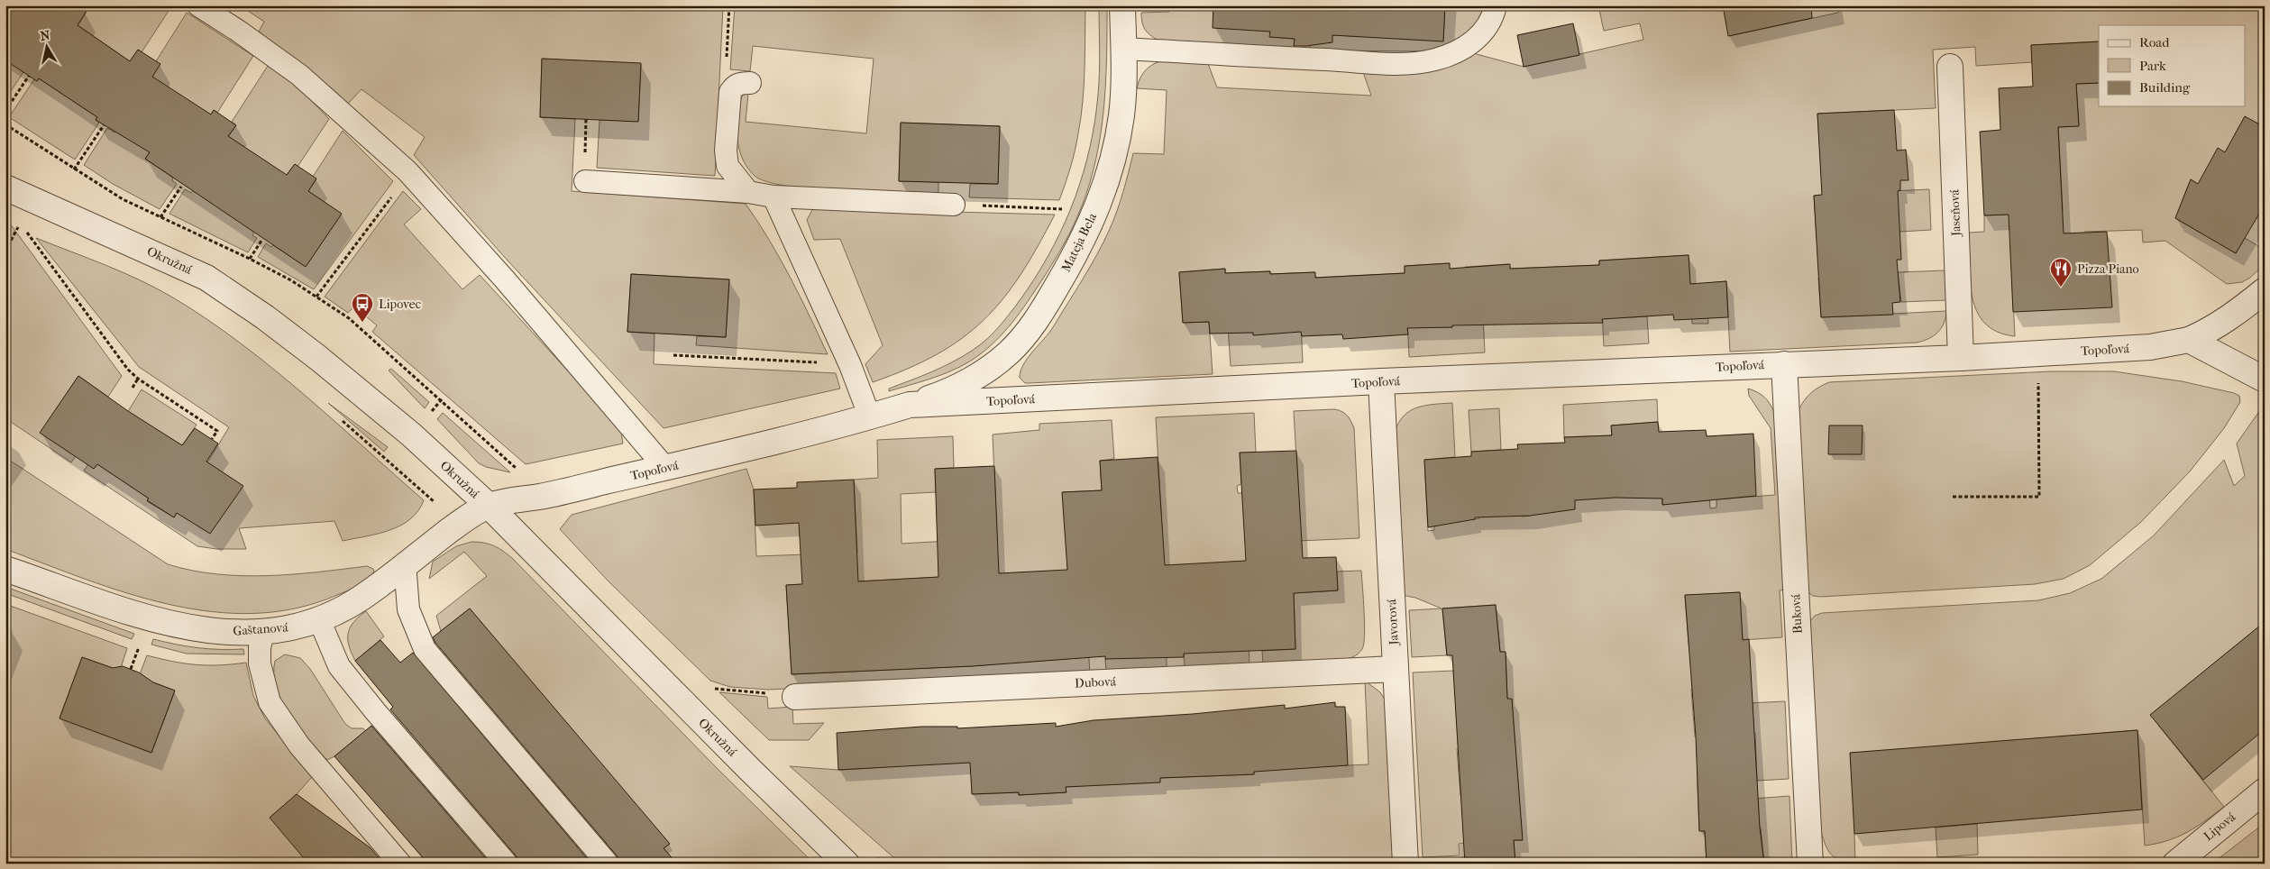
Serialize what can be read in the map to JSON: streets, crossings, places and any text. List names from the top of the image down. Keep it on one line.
{"streets":{"street":["Jaseňová","Mateja Bela","Okružná","Topoľová","Buková","Javorová","Gaštanová","Dubová","Lipová"]},"crossings":[["Jaseňová","Topoľová"],["Mateja Bela","Topoľová"],["Okružná","Topoľová"],["Okružná","Gaštanová"],["Topoľová","Buková"],["Topoľová","Javorová"],["Topoľová","Gaštanová"],["Javorová","Dubová"]],"places":{"restaurant":["Pizza Piano"],"bus stop":["Lipovec"]},"legend":["Road","Park","Building"],"north":"top"}
